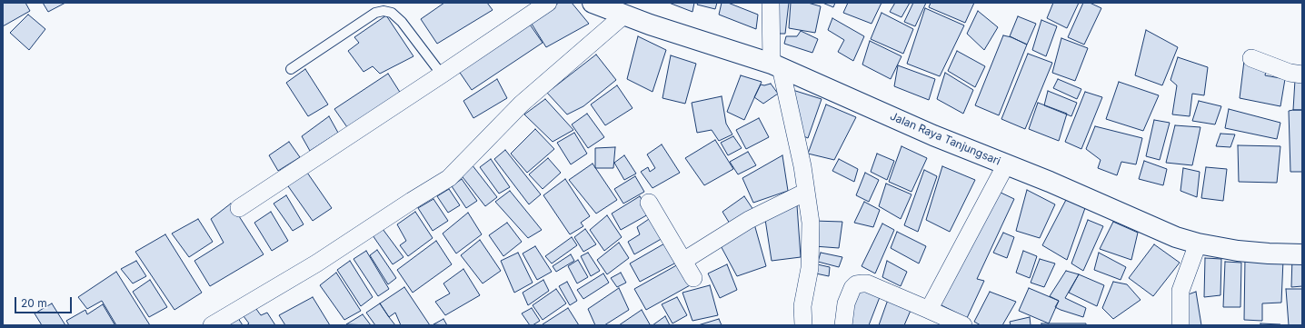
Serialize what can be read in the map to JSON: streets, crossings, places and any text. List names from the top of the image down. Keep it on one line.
{"streets":{"highway":["Jalan Raya Tanjungsari"]},"scale_bar":"20 m"}
